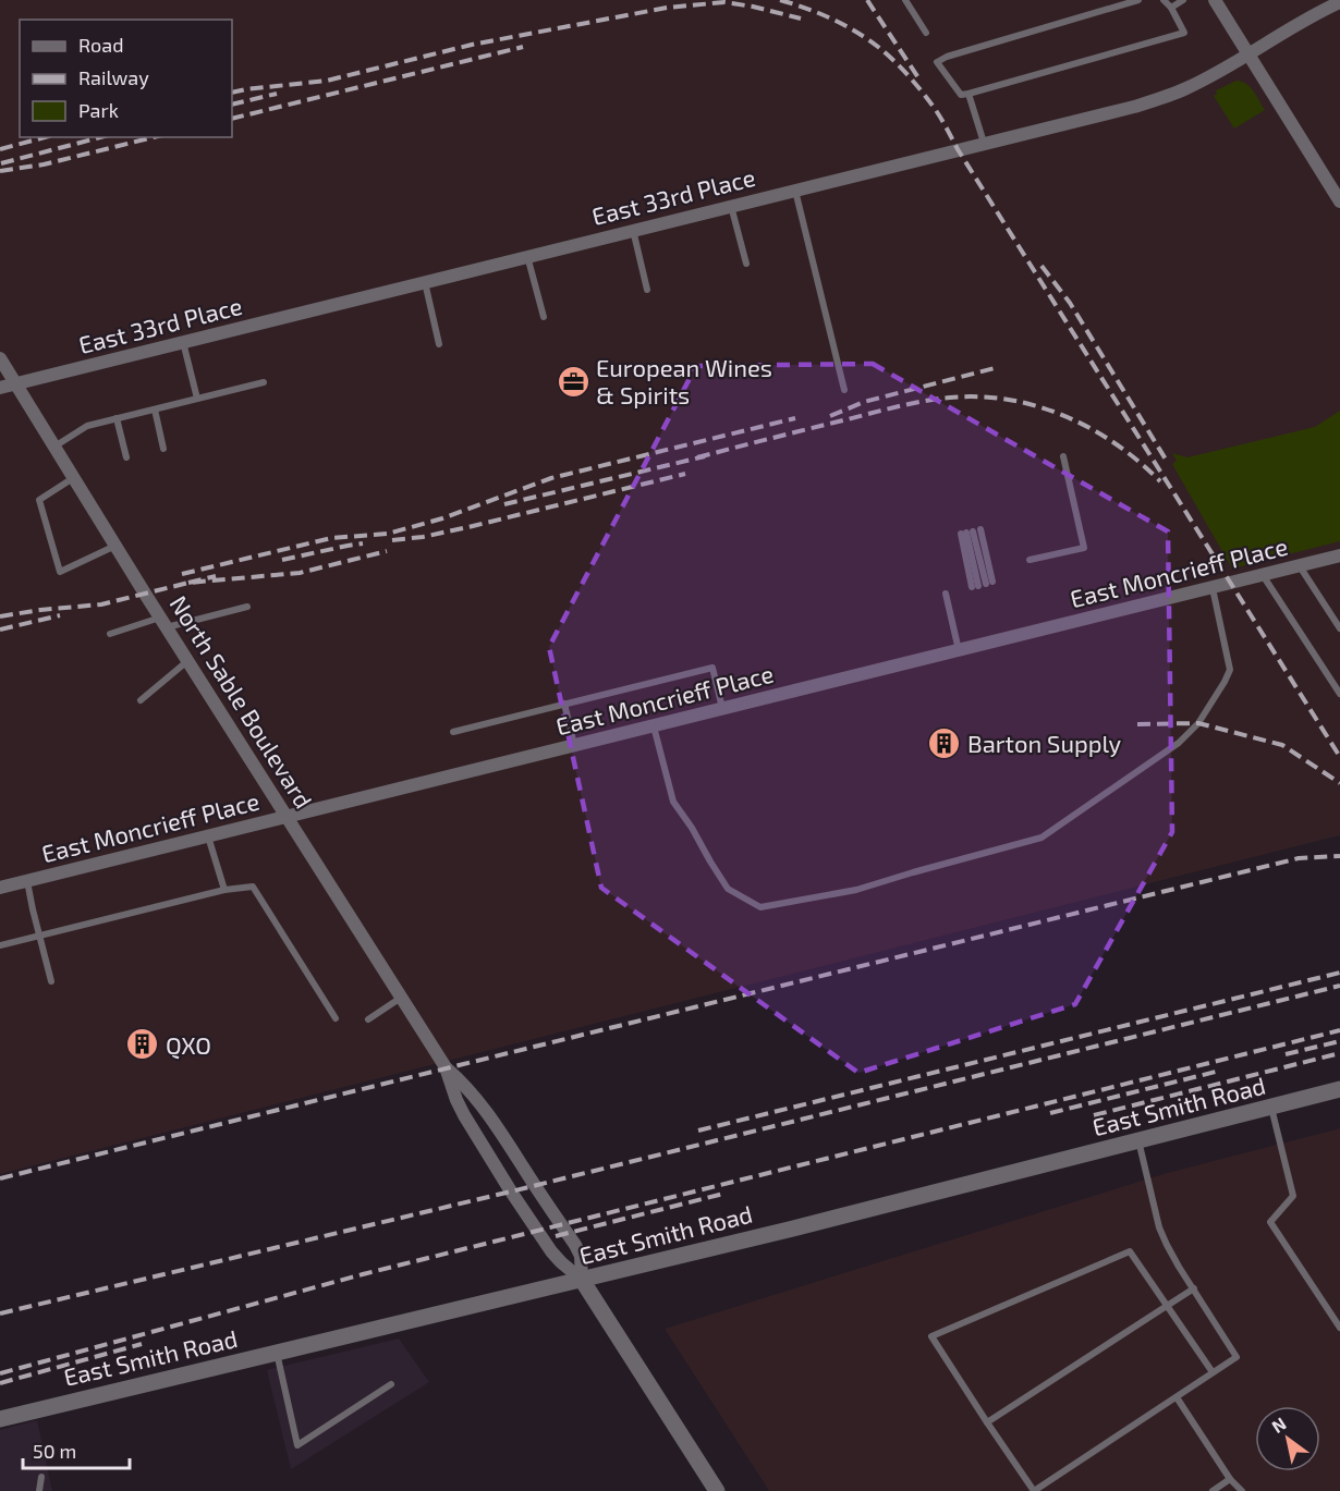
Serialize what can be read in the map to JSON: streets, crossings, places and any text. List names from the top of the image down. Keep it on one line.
{"streets":{"street":["East 33rd Place","East Moncrieff Place","North Sable Boulevard","East Smith Road"]},"crossings":[["East 33rd Place","North Sable Boulevard"],["East Moncrieff Place","North Sable Boulevard"],["North Sable Boulevard","East Smith Road"]],"places":{"office":["European Wines & Spirits"],"building":["Barton Supply","QXO"]},"legend":["Road","Railway","Park"],"scale_bar":"50 m","north":"top left"}
